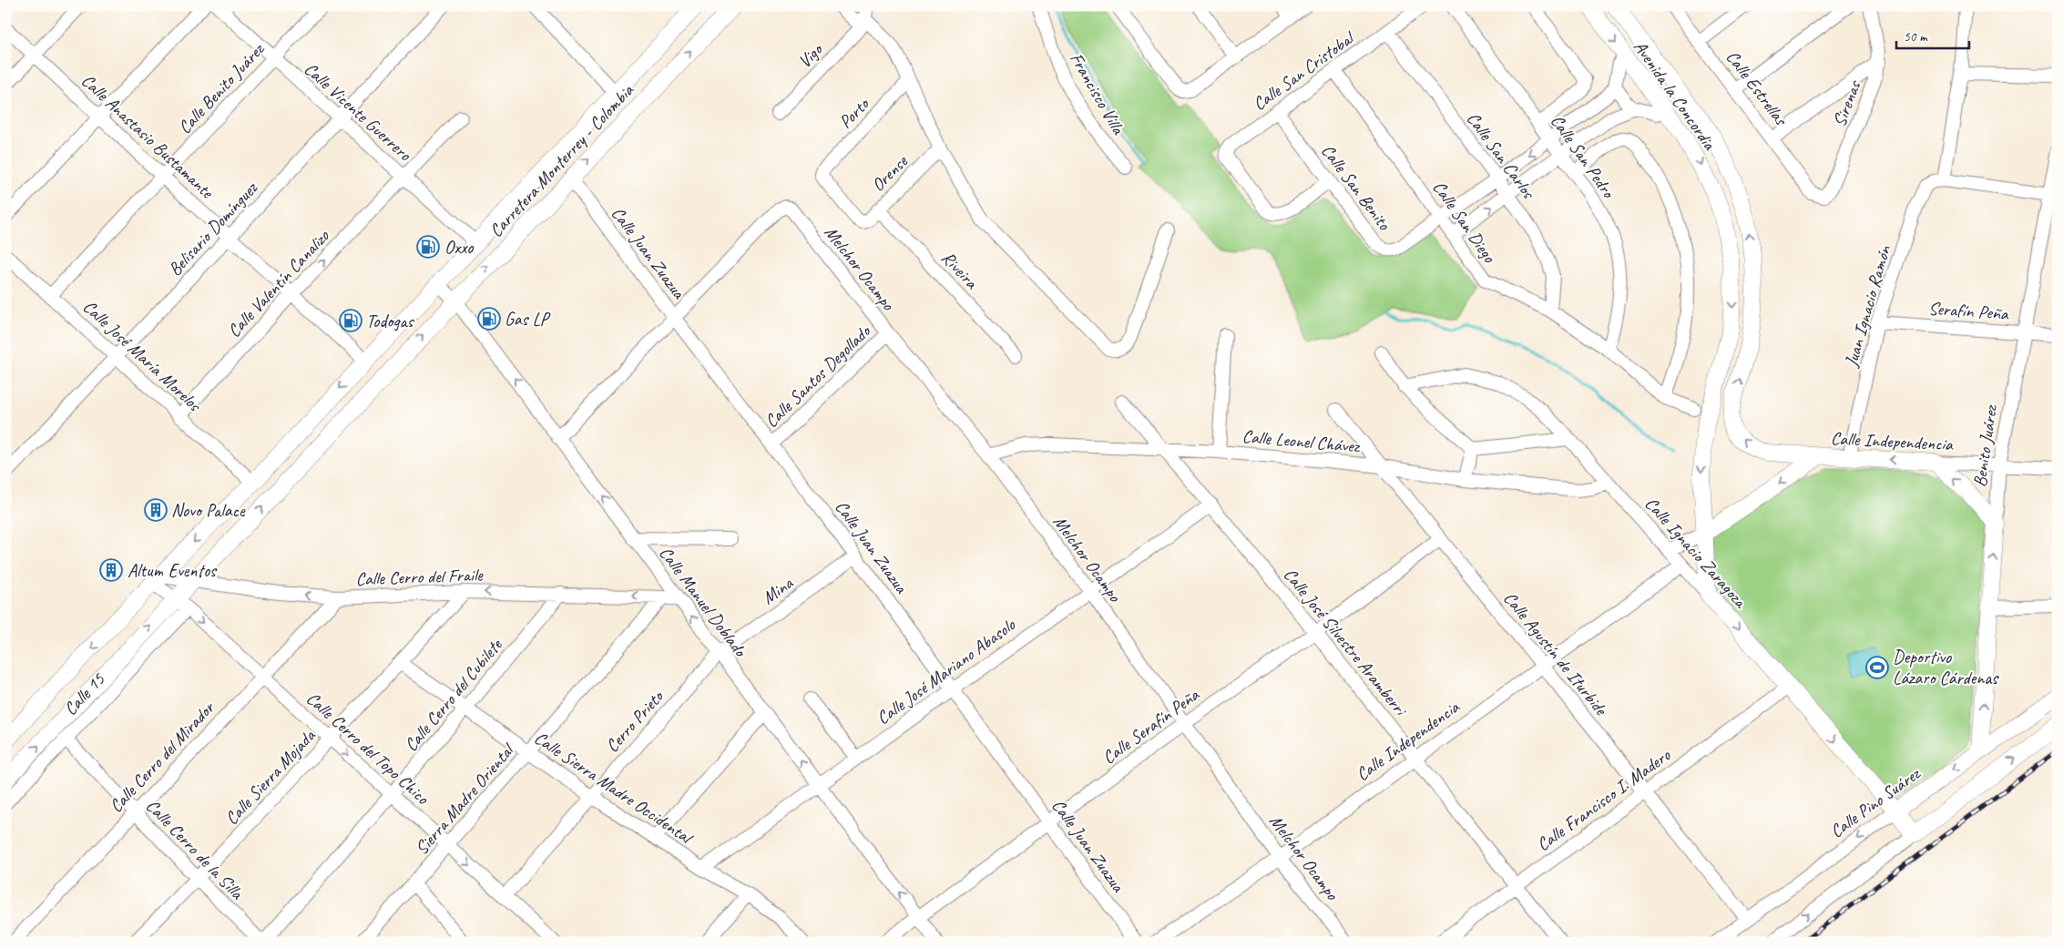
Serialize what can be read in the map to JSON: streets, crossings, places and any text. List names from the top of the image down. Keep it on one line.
{"streets":{"main road":["Avenida la Concordia","Carretera Monterrey - Colombia","Calle Independencia","Benito Juárez","Calle Ignacio Zaragoza","Calle Pino Suárez"],"street":["Vigo","Calle San Cristobal","Calle Estrellas","Calle Benito Juárez","Francisco Villa","Sirenas","Calle Vicente Guerrero","Porto","Calle Anastasio Bustamante","Calle San Carlos","Calle San Pedro","Orense","Calle San Benito","Calle San Diego","Belisario Domínguez","Calle Juan Zuazua","Melchor Ocampo","Riveira","Calle Valentín Canalizo","Juan Ignacio Ramón","Serafín Peña","Calle José María Morelos","Calle Santos Degollado","Calle Leonel Chávez","Calle Cerro del Fraile","Mina","Calle Manuel Doblado","Calle José Silvestre Aramberri","Calle Agustín de Iturbide","Calle José Mariano Abasolo","Calle 15","Calle Cerro del Cubilete","Cerro Prieto","Calle Serafín Peña","Calle Cerro del Topo Chico","Calle Cerro del Mirador","Calle Sierra Mojada","Calle Sierra Madre Occidental","Sierra Madre Oriental","Calle Francisco I. Madero","Calle Cerro de la Silla"]},"crossings":[["Calle San Cristobal","Calle San Carlos"],["Calle San Cristobal","Calle San Benito"],["Calle San Cristobal","Calle San Diego"],["Calle Estrellas","Sirenas"],["Calle Benito Juárez","Calle Vicente Guerrero"],["Calle Benito Juárez","Calle Anastasio Bustamante"],["Calle Benito Juárez","Calle José María Morelos"],["Avenida la Concordia","Calle Independencia"],["Avenida la Concordia","Calle Ignacio Zaragoza"],["Calle Vicente Guerrero","Carretera Monterrey - Colombia"],["Calle Vicente Guerrero","Belisario Domínguez"],["Calle Vicente Guerrero","Calle Valentín Canalizo"],["Porto","Orense"],["Calle Anastasio Bustamante","Carretera Monterrey - Colombia"],["Calle Anastasio Bustamante","Belisario Domínguez"],["Calle Anastasio Bustamante","Calle Valentín Canalizo"],["Calle San Carlos","Calle San Diego"],["Calle San Pedro","Calle San Diego"],["Carretera Monterrey - Colombia","Calle Juan Zuazua"],["Carretera Monterrey - Colombia","Calle José María Morelos"],["Carretera Monterrey - Colombia","Calle Cerro del Fraile"],["Carretera Monterrey - Colombia","Calle Manuel Doblado"],["Carretera Monterrey - Colombia","Calle 15"],["Carretera Monterrey - Colombia","Calle Cerro del Topo Chico"],["Orense","Riveira"],["Calle San Benito","Calle San Diego"],["Belisario Domínguez","Calle José María Morelos"],["Calle Juan Zuazua","Melchor Ocampo"],["Calle Juan Zuazua","Calle Santos Degollado"],["Calle Juan Zuazua","Mina"],["Calle Juan Zuazua","Calle José Mariano Abasolo"],["Calle Juan Zuazua","Calle Serafín Peña"],["Melchor Ocampo","Calle Santos Degollado"],["Melchor Ocampo","Calle Leonel Chávez"],["Melchor Ocampo","Calle Independencia"],["Melchor Ocampo","Calle José Mariano Abasolo"],["Melchor Ocampo","Calle Serafín Peña"],["Calle Valentín Canalizo","Calle José María Morelos"],["Juan Ignacio Ramón","Serafín Peña"],["Juan Ignacio Ramón","Calle Independencia"],["Serafín Peña","Benito Juárez"],["Calle Leonel Chávez","Calle Ignacio Zaragoza"],["Calle Leonel Chávez","Calle José Silvestre Aramberri"],["Calle Leonel Chávez","Calle Agustín de Iturbide"],["Calle Independencia","Benito Juárez"],["Calle Independencia","Calle Ignacio Zaragoza"],["Calle Independencia","Calle José Silvestre Aramberri"],["Calle Independencia","Calle Agustín de Iturbide"],["Benito Juárez","Calle Pino Suárez"],["Calle Ignacio Zaragoza","Calle Francisco I. Madero"],["Calle Ignacio Zaragoza","Calle Pino Suárez"],["Calle Cerro del Fraile","Calle Manuel Doblado"],["Calle Cerro del Fraile","Calle Cerro del Cubilete"],["Calle Cerro del Fraile","Calle Cerro del Topo Chico"],["Calle Cerro del Fraile","Calle Cerro del Mirador"],["Calle Cerro del Fraile","Calle Sierra Mojada"],["Calle Cerro del Fraile","Sierra Madre Oriental"],["Mina","Calle Manuel Doblado"],["Mina","Cerro Prieto"],["Calle Manuel Doblado","Calle José Mariano Abasolo"],["Calle Manuel Doblado","Cerro Prieto"],["Calle Manuel Doblado","Calle Serafín Peña"],["Calle José Silvestre Aramberri","Calle José Mariano Abasolo"],["Calle José Silvestre Aramberri","Calle Serafín Peña"],["Calle José Silvestre Aramberri","Calle Francisco I. Madero"],["Calle Agustín de Iturbide","Calle Serafín Peña"],["Calle Agustín de Iturbide","Calle Francisco I. Madero"],["Calle Agustín de Iturbide","Calle Pino Suárez"],["Calle José Mariano Abasolo","Calle Sierra Madre Occidental"],["Calle 15","Calle Cerro del Topo Chico"],["Calle 15","Calle Cerro de la Silla"],["Calle Cerro del Cubilete","Calle Cerro del Topo Chico"],["Calle Cerro del Cubilete","Calle Sierra Madre Occidental"],["Calle Cerro del Cubilete","Calle Cerro de la Silla"],["Cerro Prieto","Calle Cerro del Topo Chico"],["Cerro Prieto","Calle Sierra Madre Occidental"],["Calle Cerro del Topo Chico","Calle Cerro del Mirador"],["Calle Cerro del Topo Chico","Calle Sierra Mojada"],["Calle Cerro del Topo Chico","Sierra Madre Oriental"],["Calle Cerro del Mirador","Calle Cerro de la Silla"],["Calle Sierra Mojada","Calle Sierra Madre Occidental"],["Calle Sierra Mojada","Calle Cerro de la Silla"],["Calle Sierra Madre Occidental","Sierra Madre Oriental"]],"one_way":["Calle Valentín Canalizo","Benito Juárez","Calle Ignacio Zaragoza","Calle Cerro del Fraile","Calle Manuel Doblado","Calle Cerro del Topo Chico"],"places":{"fuel station":["Oxxo","Gas LP","Todogas"],"building":["Novo Palace","Altum Eventos"],"sports":["Deportivo Lázaro Cárdenas"]},"scale_bar":"50 m"}
